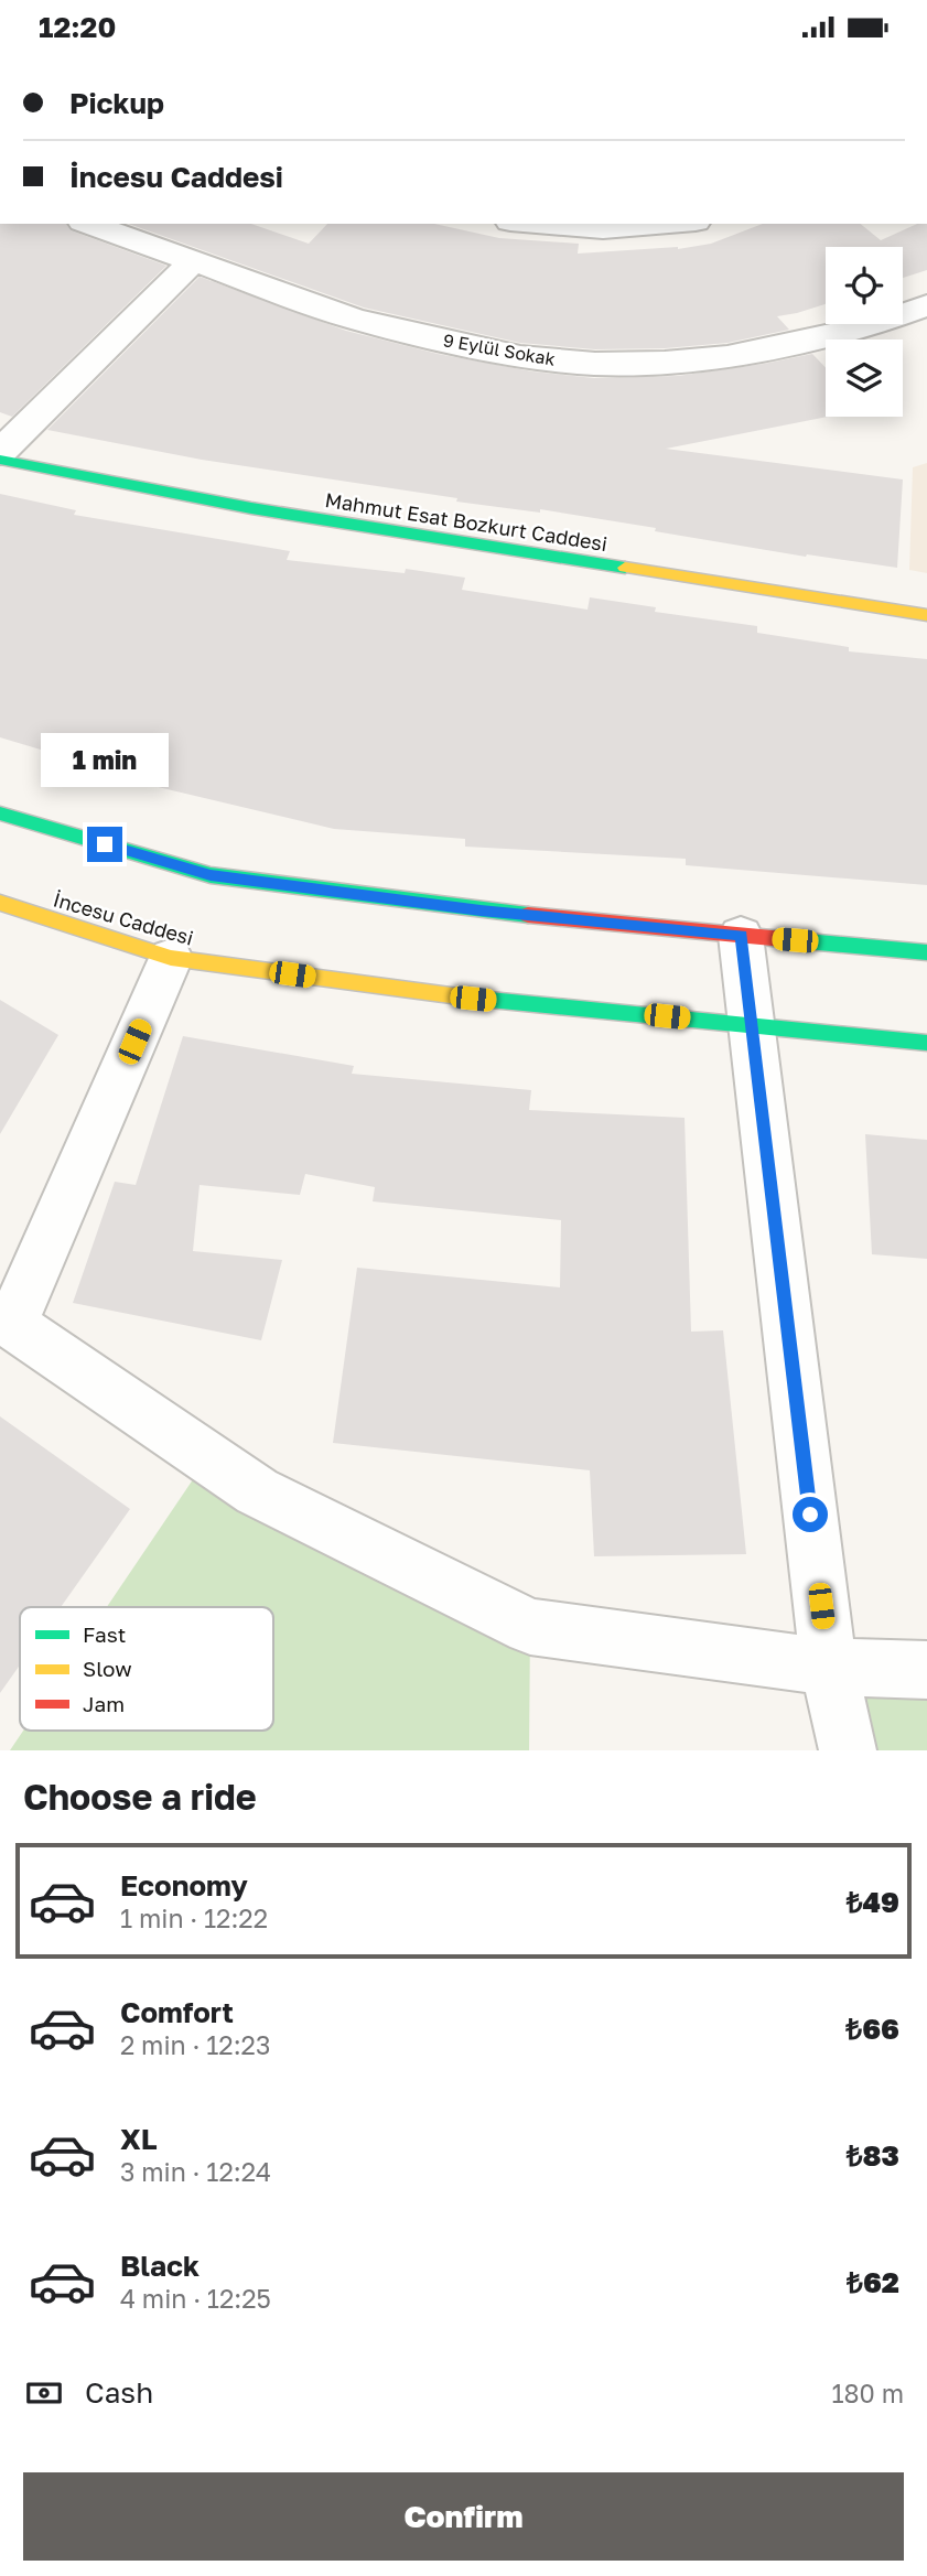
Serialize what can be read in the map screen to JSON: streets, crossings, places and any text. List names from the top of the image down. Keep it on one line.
{"streets":{"main road":["Mahmut Esat Bozkurt Caddesi","İncesu Caddesi"],"street":["9 Eylül Sokak"]},"legend":["Fast","Slow","Jam"],"page":{"status":"12:20","banner":["Pickup","İncesu Caddesi"],"bubble":"1 min","heading":"Choose a ride","list":[{"name":"Economy","note":"1 min · 12:22","value":"₺49"},{"name":"Comfort","note":"2 min · 12:23","value":"₺66"},{"name":"XL","note":"3 min · 12:24","value":"₺83"},{"name":"Black","note":"4 min · 12:25","value":"₺62"}],"pay":["Cash","180 m"],"buttons":"Confirm"}}
